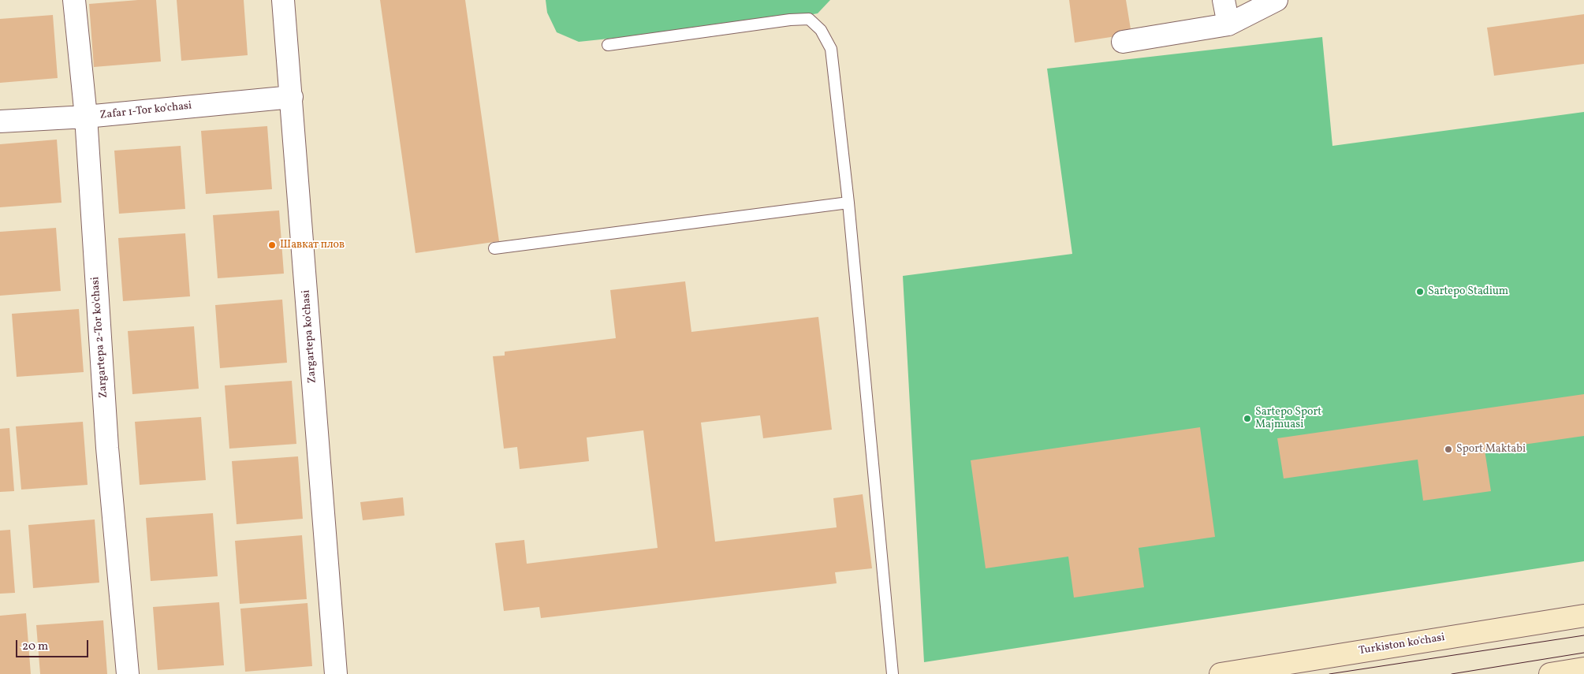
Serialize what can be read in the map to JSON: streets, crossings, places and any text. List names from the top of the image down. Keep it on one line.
{"streets":{"main road":["Turkiston ko'chasi"],"street":["Zafar 1-Tor ko'chasi","Zargartepa ko'chasi","Zargartepa 2-Tor ko'chasi"]},"crossings":[["Zafar 1-Tor ko'chasi","Zargartepa ko'chasi"],["Zafar 1-Tor ko'chasi","Zargartepa 2-Tor ko'chasi"]],"places":["Шавкат плов","Sartepo Stadium","Sartepo Sport Majmuasi","Sport Maktabi"],"scale_bar":"20 m"}
